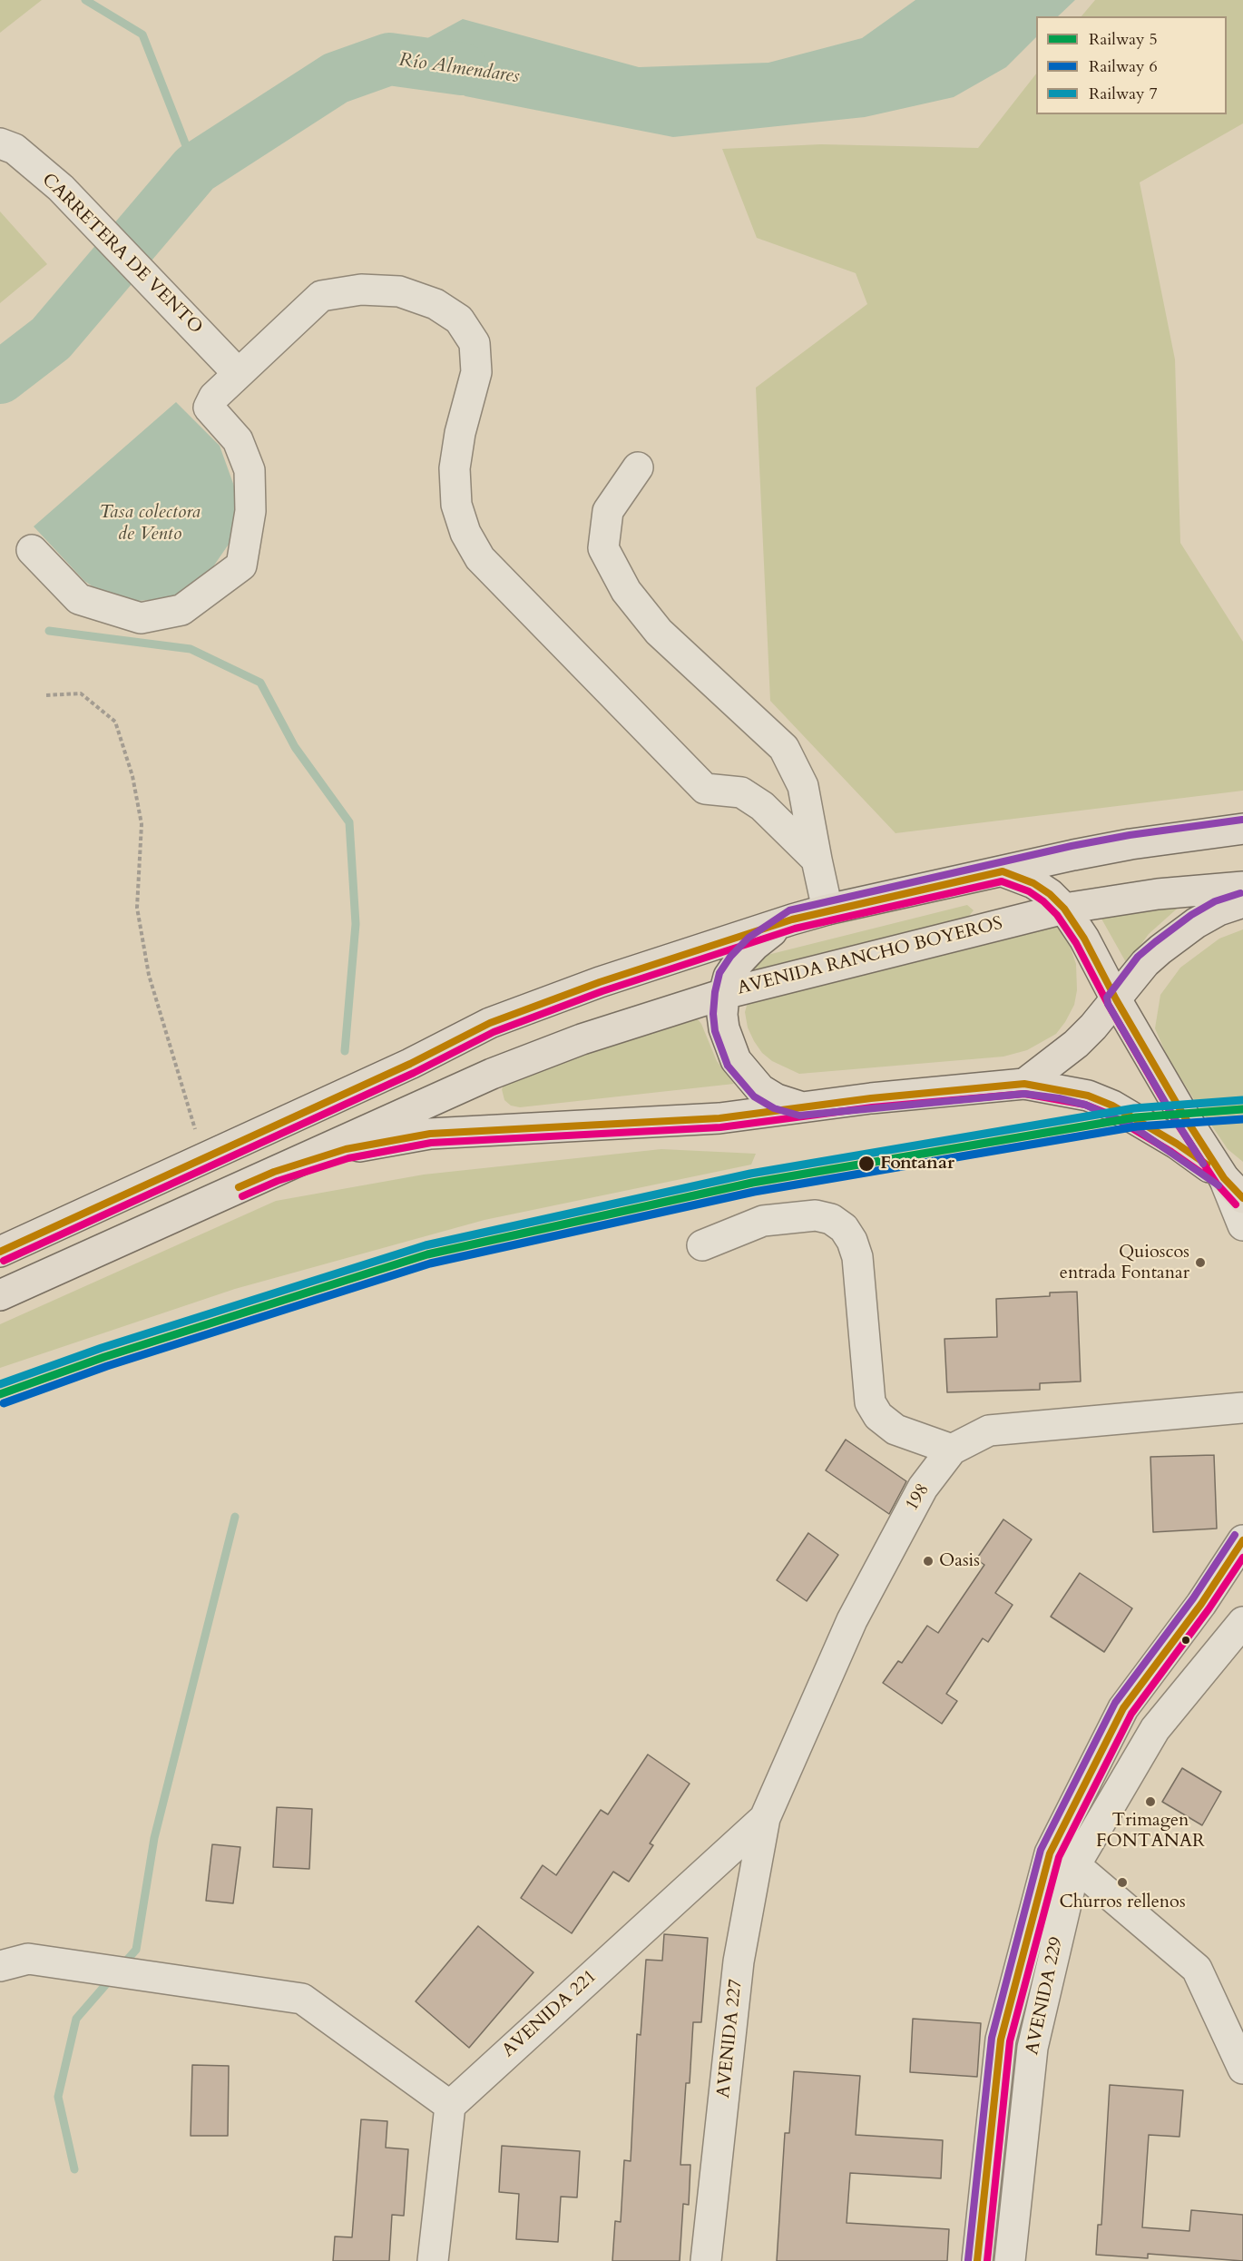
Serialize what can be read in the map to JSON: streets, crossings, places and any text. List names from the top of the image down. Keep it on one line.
{"streets":{"main road":["AVENIDA RANCHO BOYEROS"],"street":["CARRETERA DE VENTO","198","AVENIDA 229","AVENIDA 221","AVENIDA 227"]},"crossings":[["198","AVENIDA 221"],["198","AVENIDA 227"],["AVENIDA 221","AVENIDA 227"]],"water":["Río Almendares","Tasa colectora de Vento"],"places":["Fontanar","Quioscos entrada Fontanar","Oasis","Trimagen FONTANAR","Churros rellenos"],"lines":["rail line 7","rail line 5","rail line 6"],"legend":["Railway 5","Railway 6","Railway 7"]}
